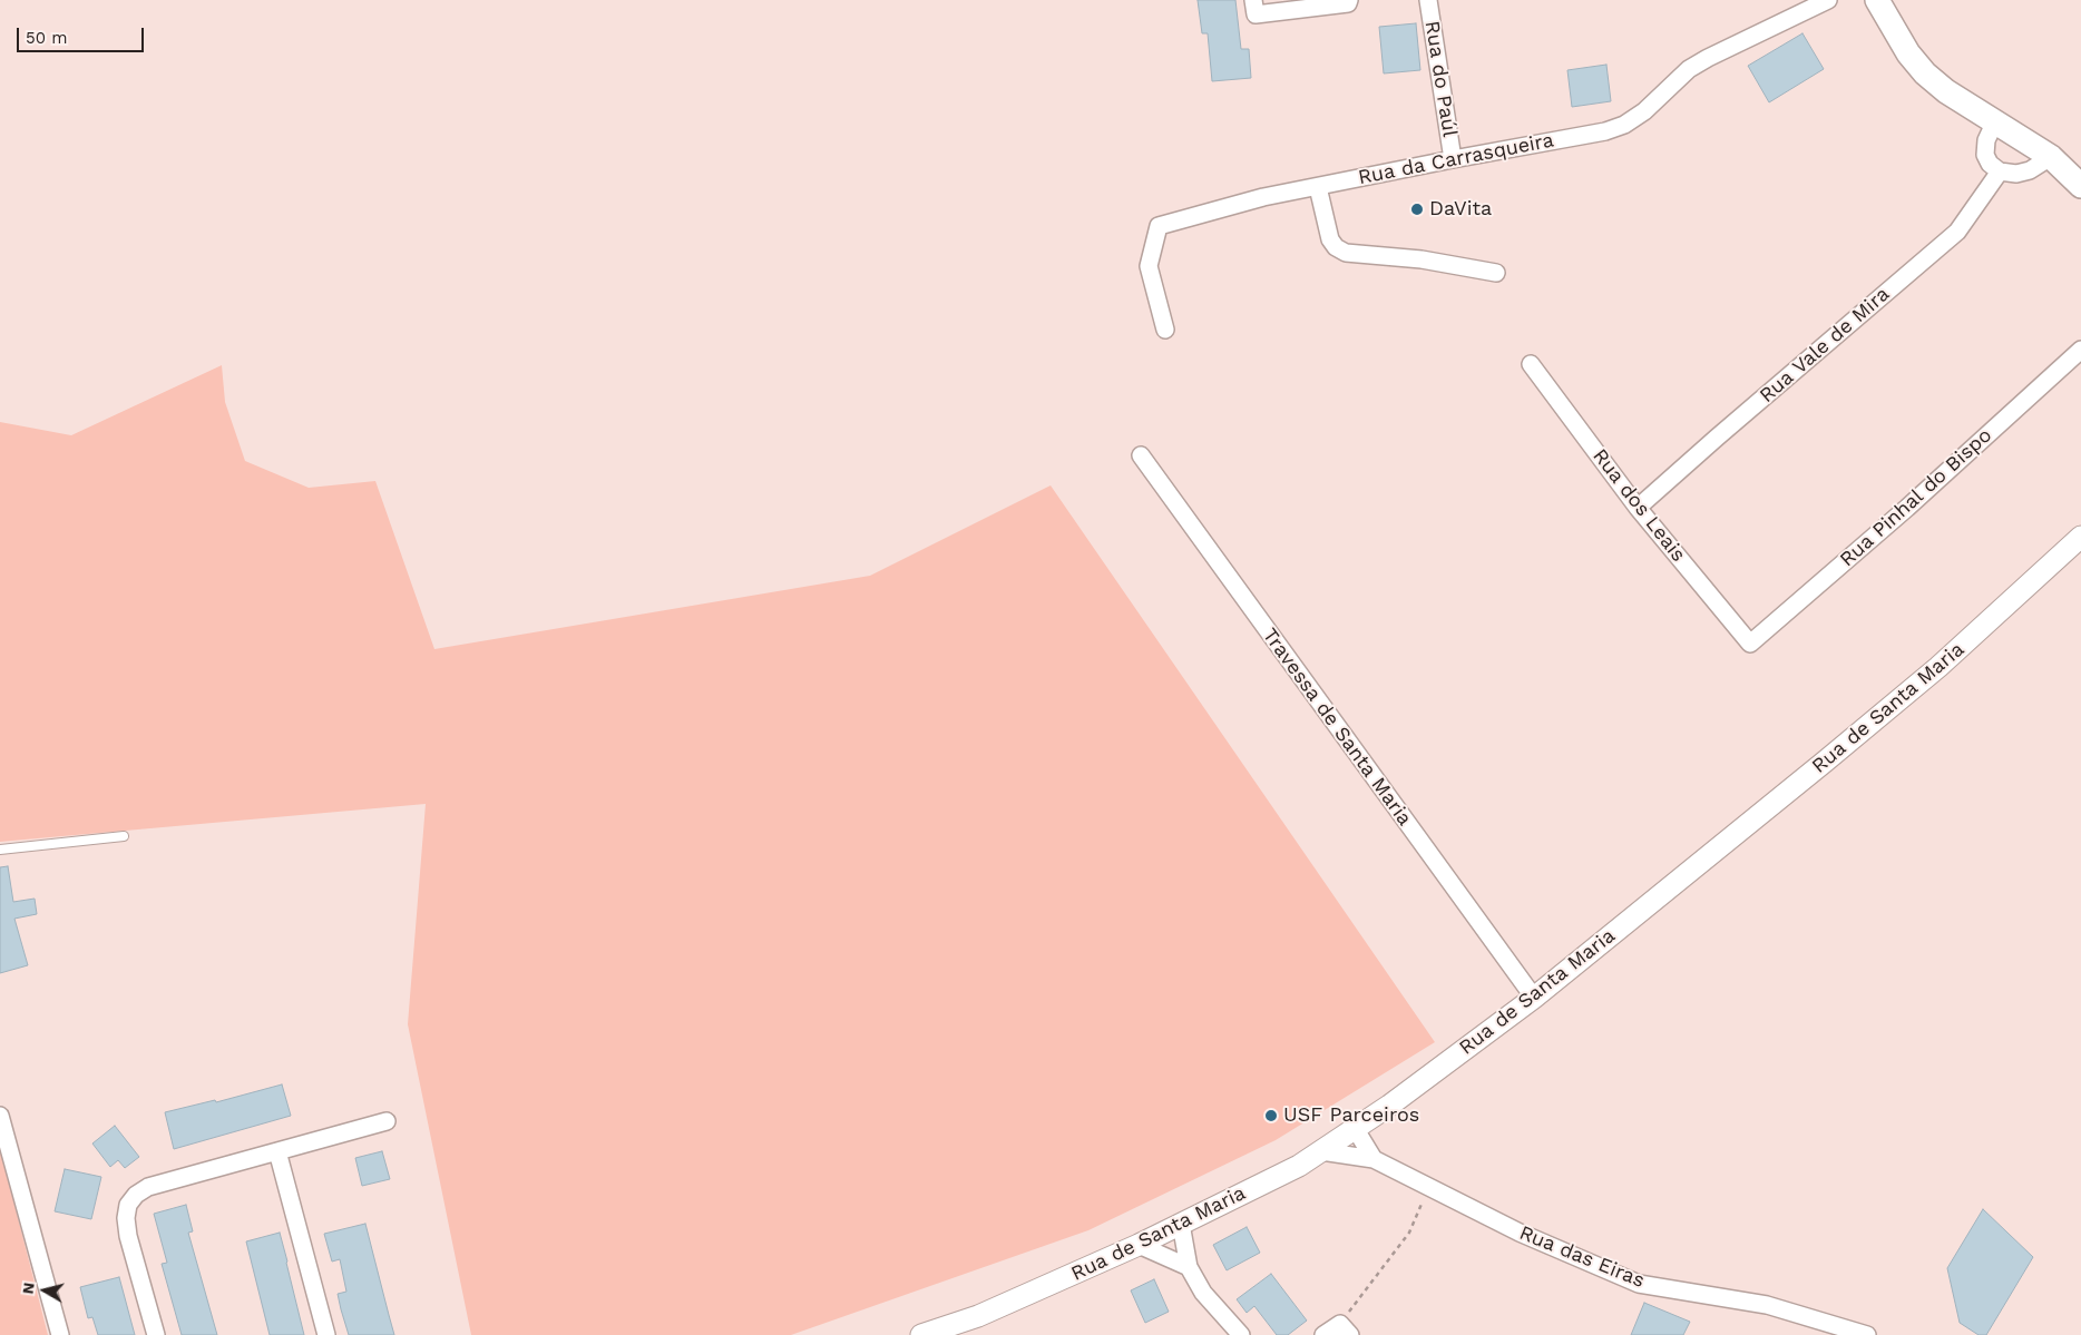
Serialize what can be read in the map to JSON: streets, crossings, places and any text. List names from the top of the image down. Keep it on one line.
{"streets":{"street":["Rua do Paúl","Rua da Carrasqueira","Rua Vale de Mira","Rua Pinhal do Bispo","Rua dos Leais","Rua de Santa Maria","Travessa de Santa Maria","Rua das Eiras"]},"crossings":[["Rua do Paúl","Rua da Carrasqueira"],["Rua Vale de Mira","Rua dos Leais"],["Rua Pinhal do Bispo","Rua dos Leais"],["Rua de Santa Maria","Travessa de Santa Maria"],["Rua de Santa Maria","Rua das Eiras"]],"places":["DaVita","USF Parceiros"],"scale_bar":"50 m","north":"left"}
